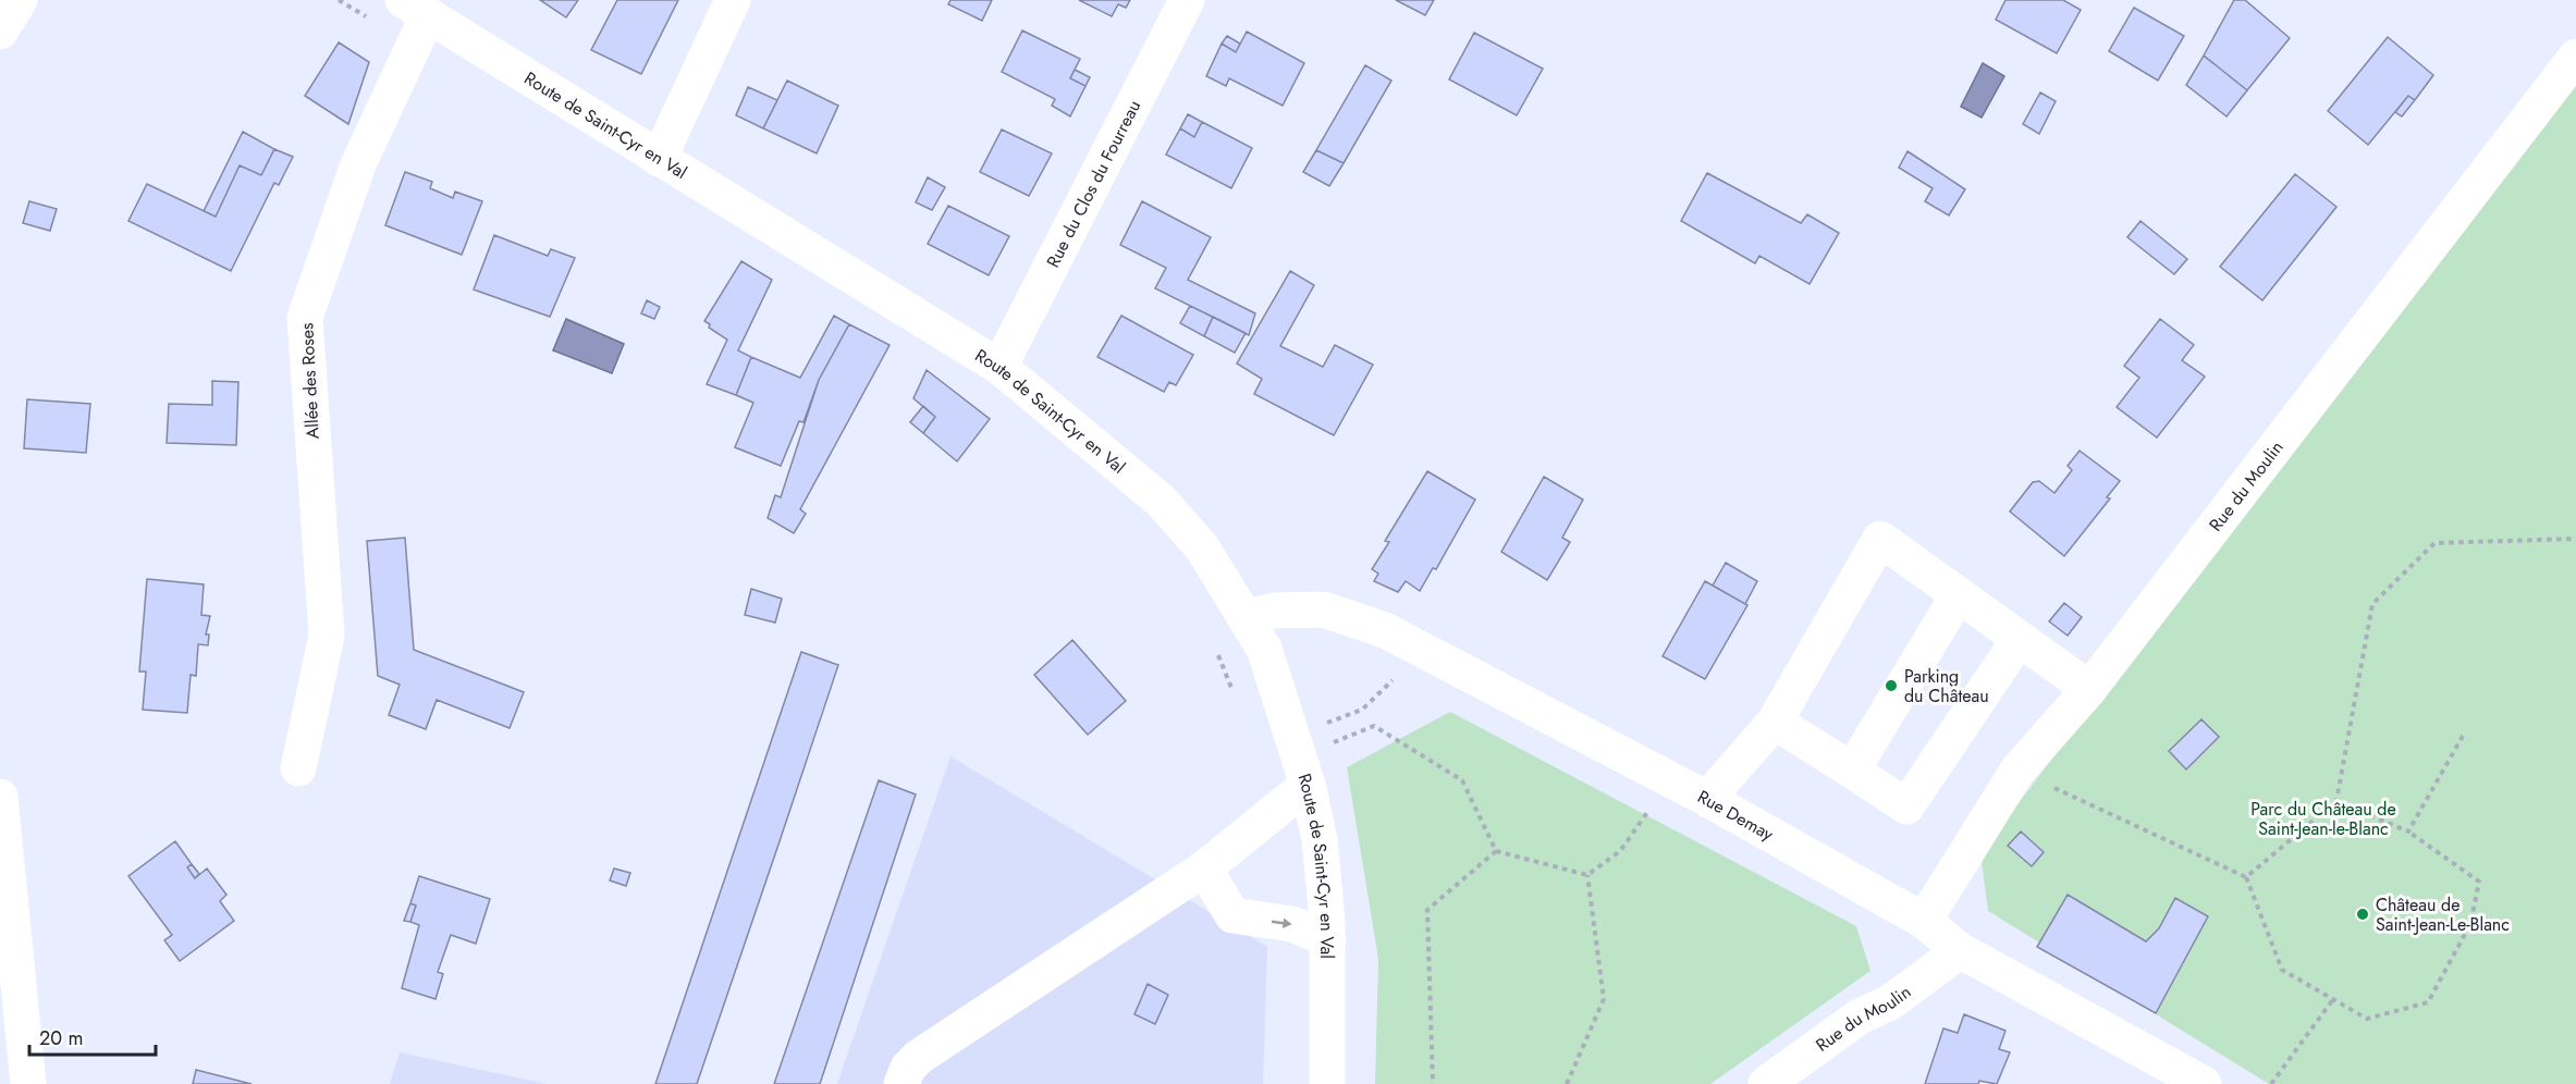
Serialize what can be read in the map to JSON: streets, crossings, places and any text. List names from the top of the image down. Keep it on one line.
{"streets":{"street":["Route de Saint-Cyr en Val","Rue du Clos du Fourreau","Allée des Roses","Rue du Moulin","Rue Demay"]},"crossings":[["Route de Saint-Cyr en Val","Rue du Clos du Fourreau"],["Route de Saint-Cyr en Val","Allée des Roses"],["Route de Saint-Cyr en Val","Rue Demay"],["Rue du Moulin","Rue Demay"]],"parks":["Parc du Château de Saint-Jean-le-Blanc"],"places":["Parking du Château","Château de Saint-Jean-Le-Blanc"],"scale_bar":"20 m"}
